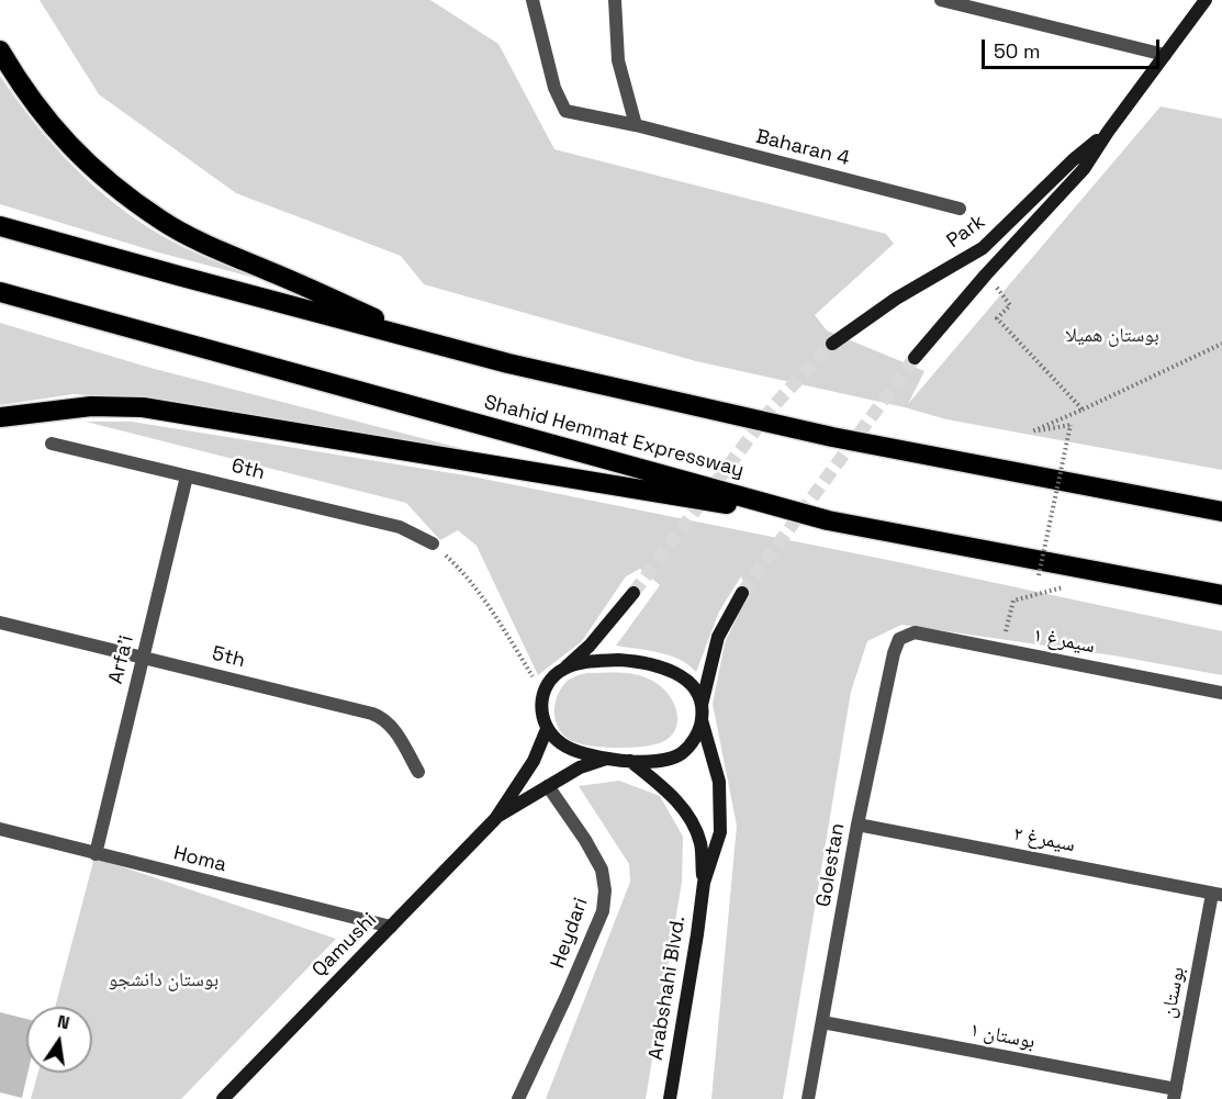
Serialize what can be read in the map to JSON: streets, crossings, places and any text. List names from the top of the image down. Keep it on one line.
{"streets":{"highway":["Shahid Hemmat Expressway"],"street":["Baharan 4","Park","6th","سیمرغ ۱","5th","Arfa'i","سیمرغ ۲","Homa","Golestan","Heydari","Qamushi","Arabshahi Blvd.","بوستان","بوستان ۱"]},"crossings":[["6th","Arfa'i"],["سیمرغ ۱","Golestan"],["5th","Arfa'i"],["Arfa'i","Homa"],["سیمرغ ۲","Golestan"],["سیمرغ ۲","بوستان"],["Homa","Qamushi"],["Golestan","بوستان ۱"],["Heydari","Qamushi"],["Qamushi","Arabshahi Blvd."],["بوستان","بوستان ۱"]],"parks":["بوستان همیلا","بوستان دانشجو"],"scale_bar":"50 m","north":"top"}
